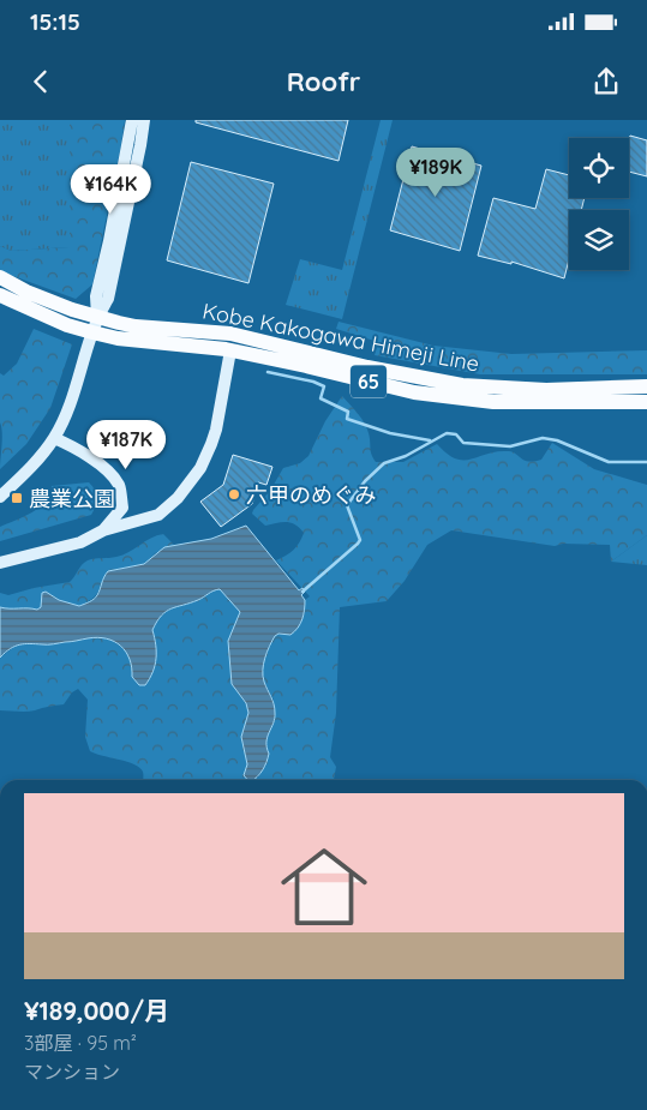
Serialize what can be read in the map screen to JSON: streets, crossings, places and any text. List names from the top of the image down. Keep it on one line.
{"streets":{"main road":["Kobe Kakogawa Himeji Line","65"]},"places":{"other":["六甲のめぐみ"],"transit":["農業公園"]},"page":{"status":"15:15","header":"Roofr","price":["¥189K","¥164K","¥187K"],"list":[{"name":"¥189,000/月","note":"3部屋 · 95 m² · マンション"}]}}
